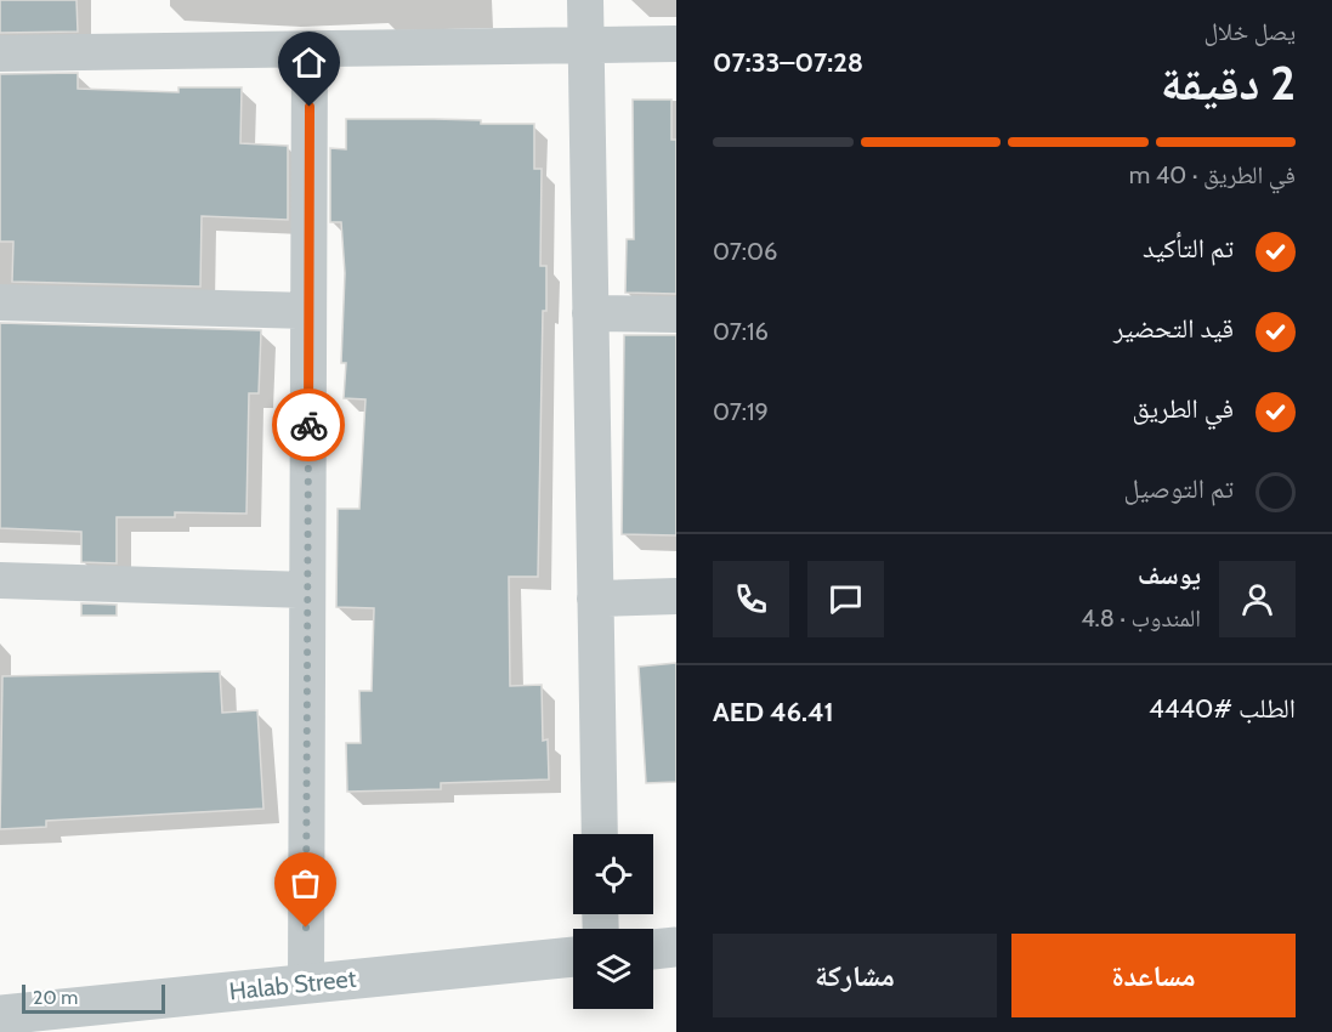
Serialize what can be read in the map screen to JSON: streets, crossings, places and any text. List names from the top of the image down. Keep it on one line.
{"streets":{"street":["Halab Street"]},"scale_bar":"20 m","page":{"heading":["2 دقيقة","يصل خلال","07:28–07:33"],"panel":["يوسف","المندوب · 4.8","الطلب #4440","AED 46.41"],"bar":"في الطريق · 40 m","list":[["تم التأكيد","07:06"],["قيد التحضير","07:16"],["في الطريق","07:19"],"تم التوصيل"],"buttons":["مساعدة","مشاركة"],"scale":"20 m"}}
